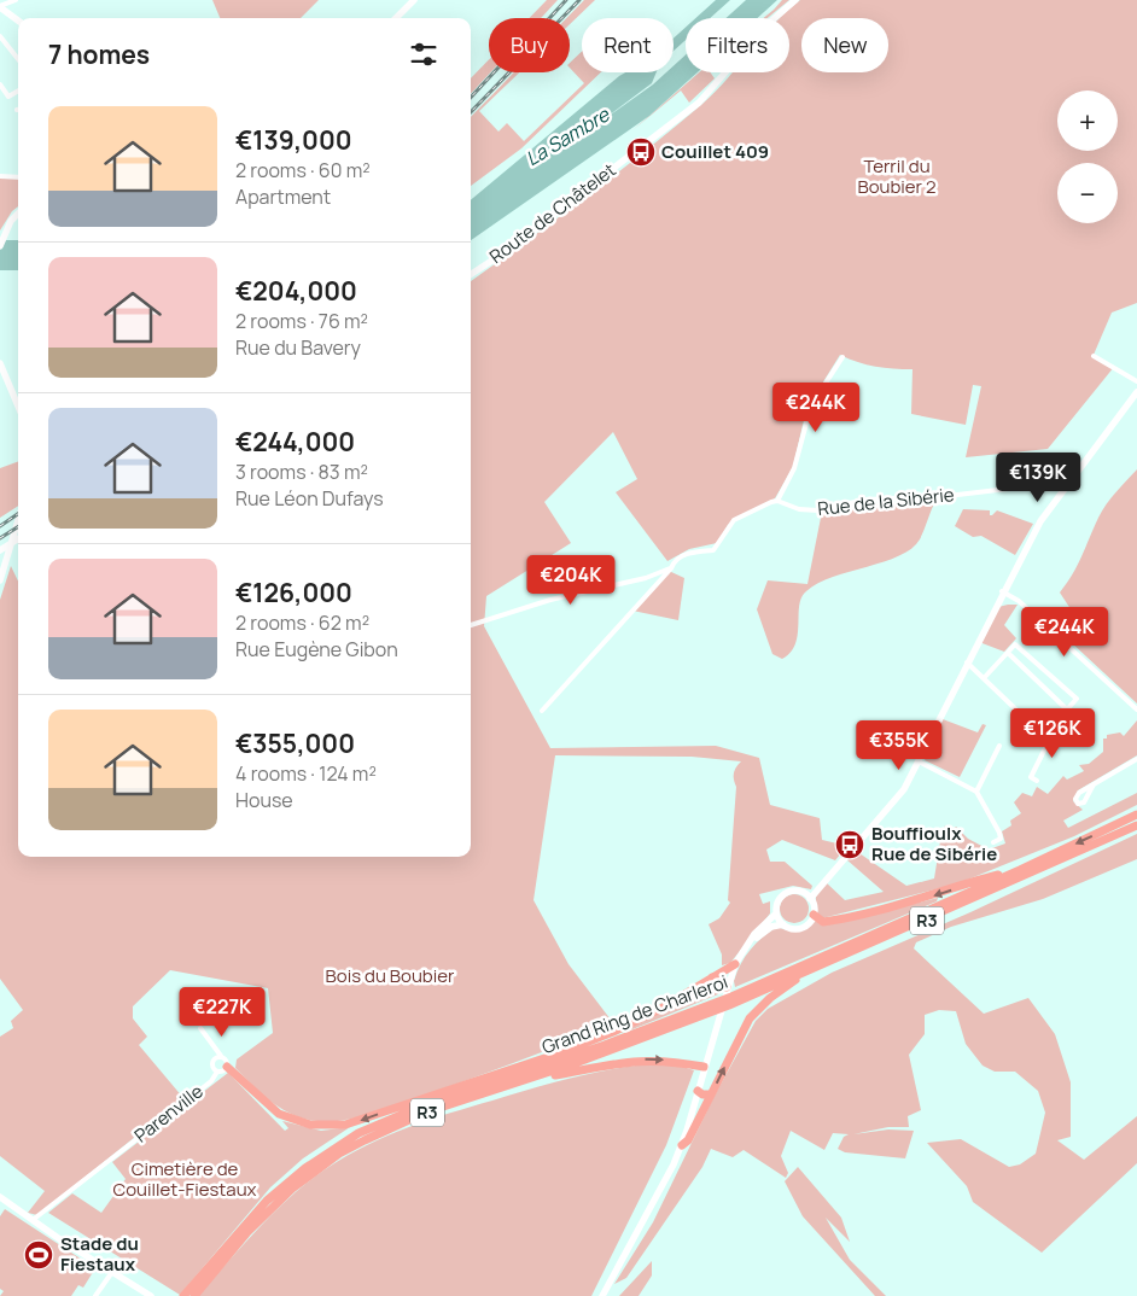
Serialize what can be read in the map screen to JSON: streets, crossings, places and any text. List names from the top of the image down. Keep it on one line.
{"streets":{"highway":["R3","Grand Ring de Charleroi"],"street":["Route de Châtelet","Rue de la Sibérie","Parenville"]},"water":["La Sambre"],"parks":["Terril du Boubier 2","Bois du Boubier","Cimetière de Couillet-Fiestaux"],"places":{"bus stop":["Couillet 409","Bouffioulx Rue de Sibérie"],"sports":["Stade du Fiestaux"]},"page":{"chip":["Buy","Rent","Filters","New"],"heading":"7 homes","map_buttons":["+","−"],"list":[{"name":"€139,000","note":"2 rooms · 60 m² · Apartment"},{"name":"€204,000","note":"2 rooms · 76 m² · Rue du Bavery"},{"name":"€244,000","note":"3 rooms · 83 m² · Rue Léon Dufays"},{"name":"€126,000","note":"2 rooms · 62 m² · Rue Eugène Gibon"},{"name":"€355,000","note":"4 rooms · 124 m² · House"}],"price":["€244K","€139K","€204K","€244K","€126K","€355K","€227K"]}}
